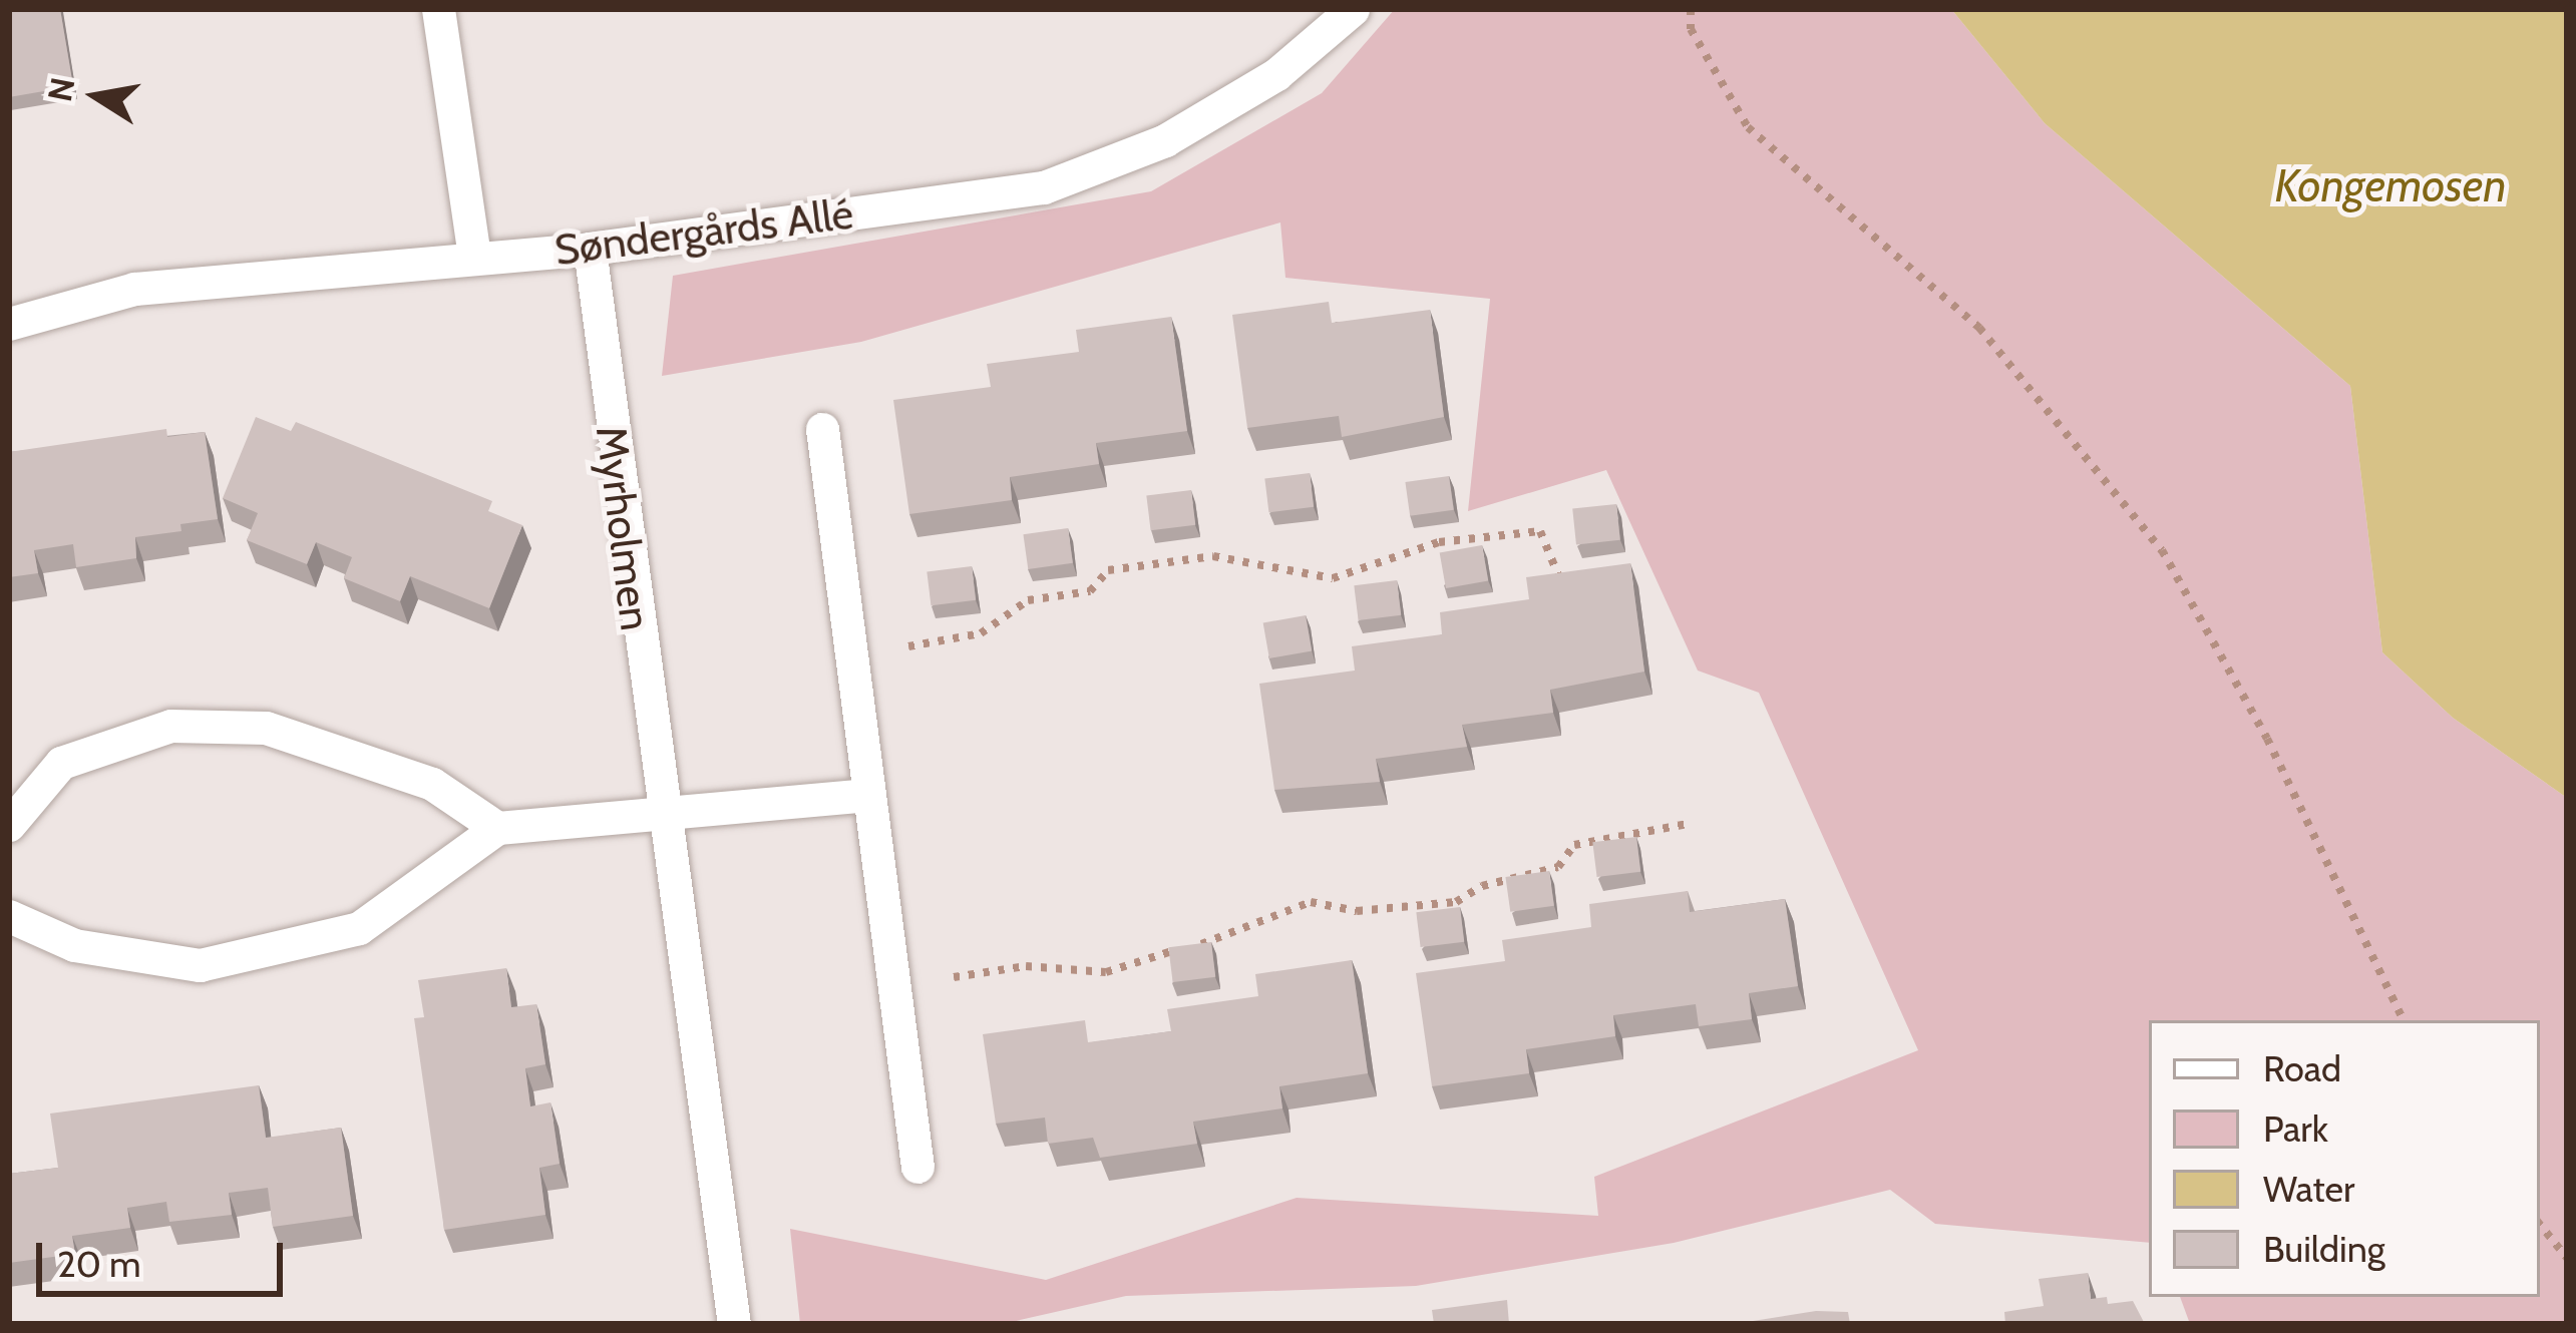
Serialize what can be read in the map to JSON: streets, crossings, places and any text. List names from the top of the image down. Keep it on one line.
{"streets":{"street":["Søndergårds Allé","Myrholmen"]},"crossings":[["Søndergårds Allé","Myrholmen"]],"water":["Kongemosen"],"legend":["Road","Park","Water","Building"],"scale_bar":"20 m","north":"left"}
